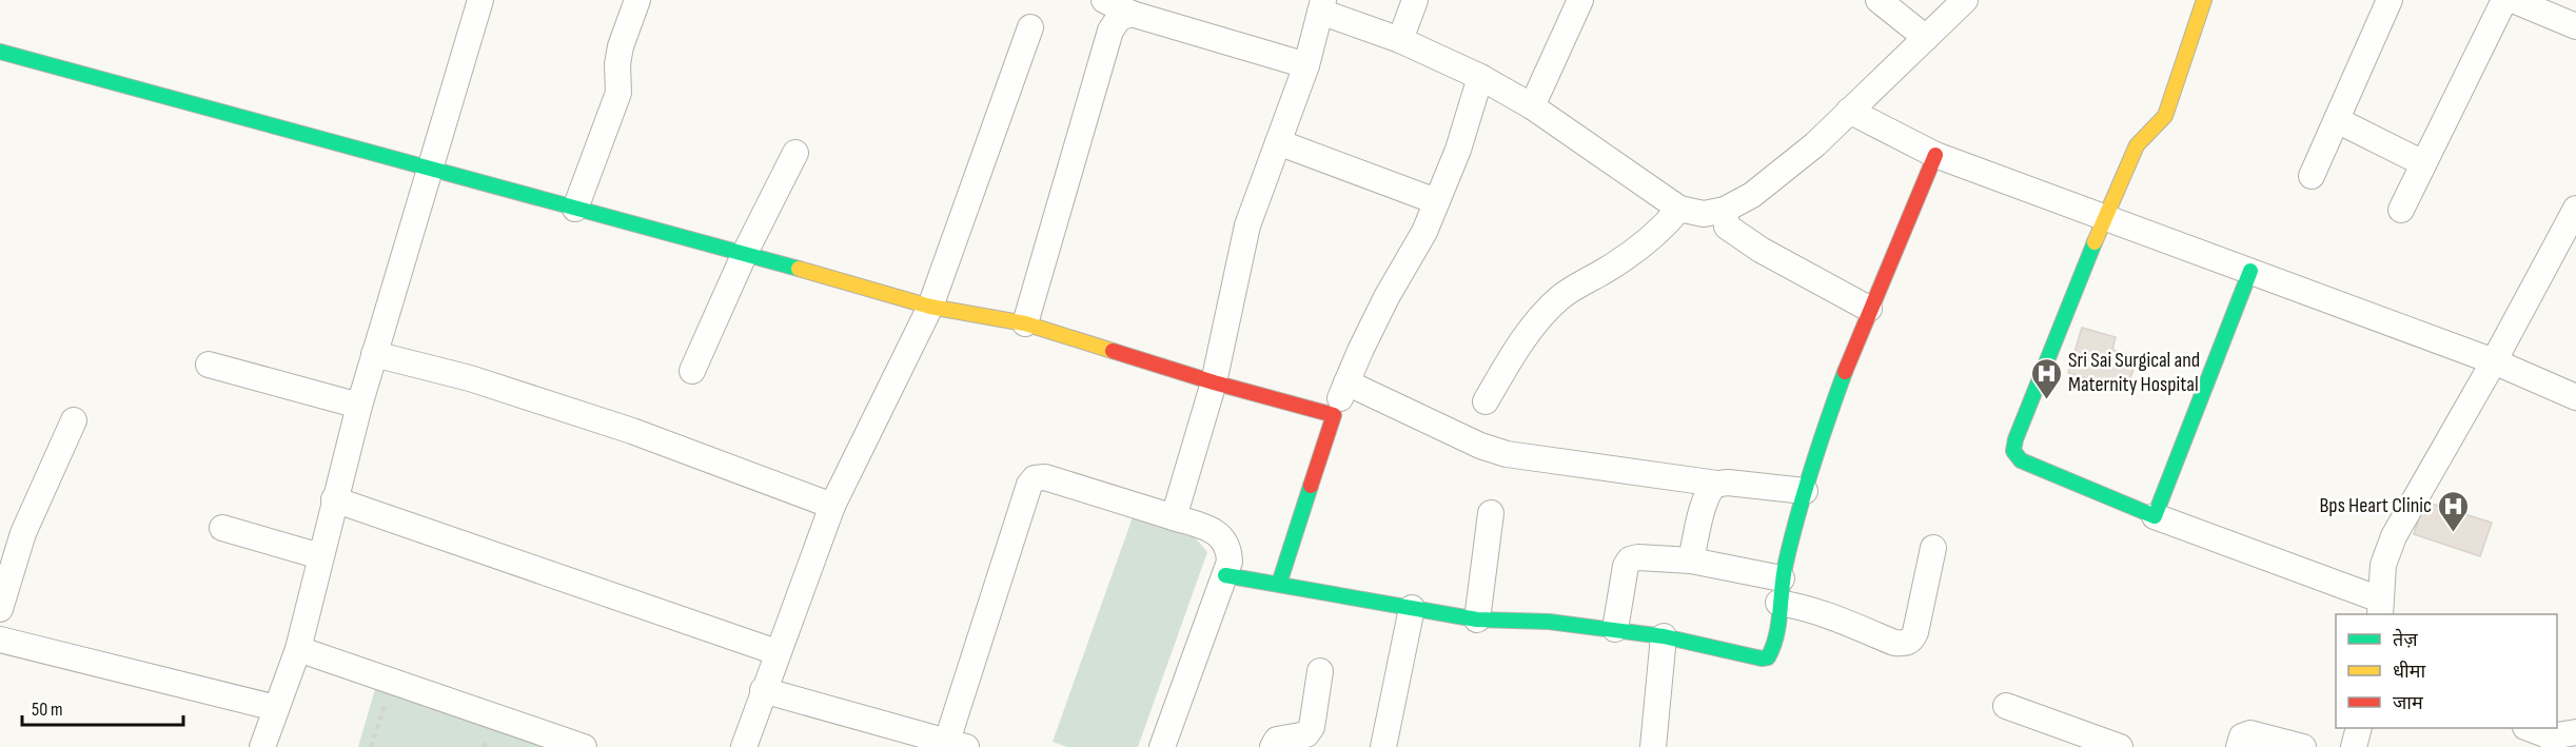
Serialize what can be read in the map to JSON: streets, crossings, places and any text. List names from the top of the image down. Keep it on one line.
{"places":{"hospital":["Sri Sai Surgical and Maternity Hospital","Bps Heart Clinic"]},"legend":["तेज़","धीमा","जाम"],"scale_bar":"50 m"}
